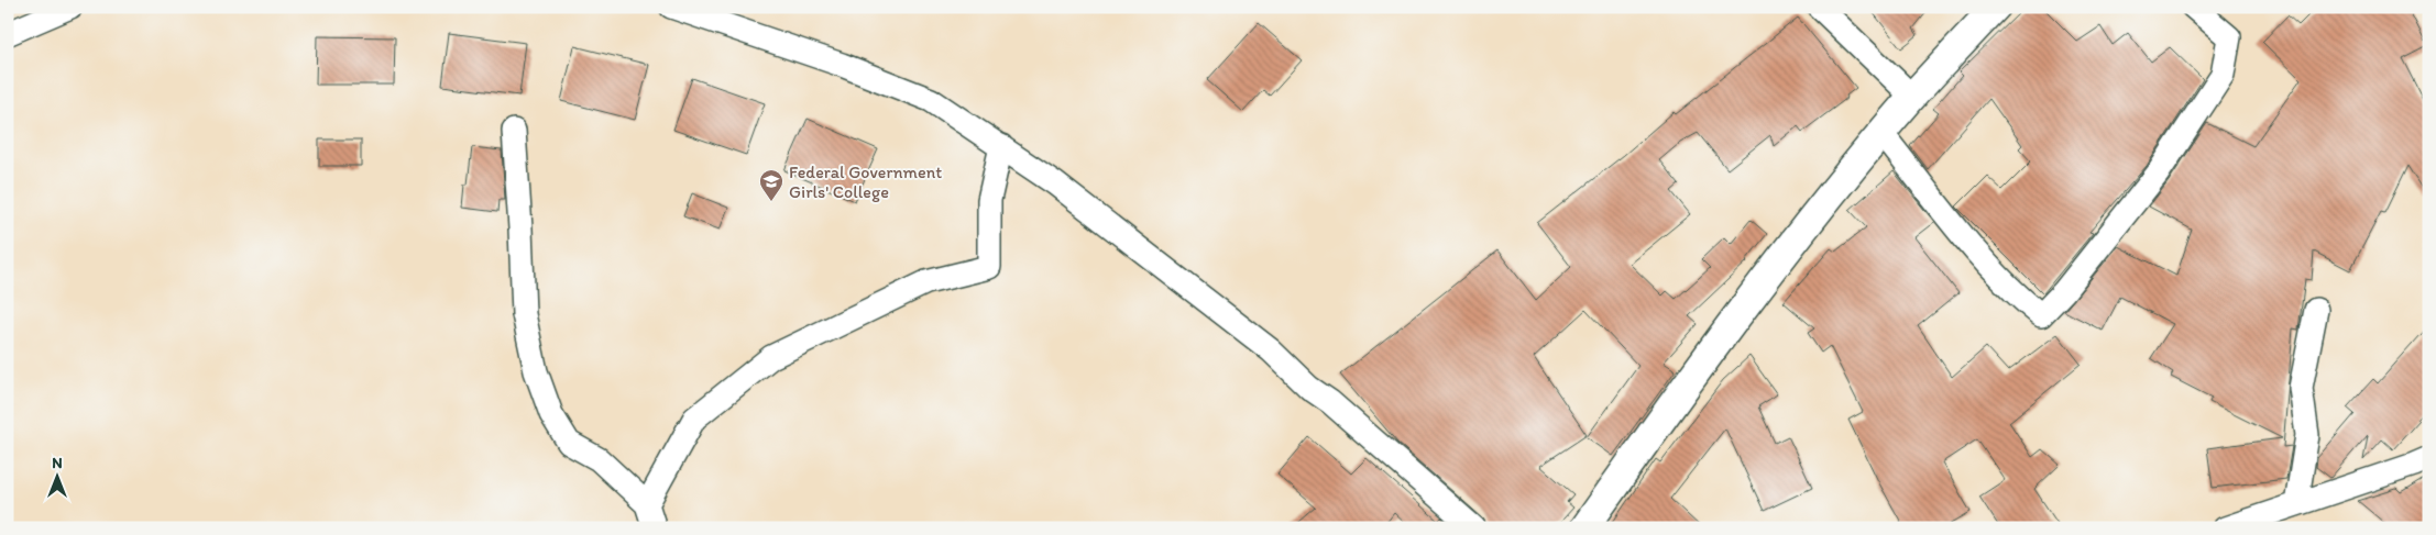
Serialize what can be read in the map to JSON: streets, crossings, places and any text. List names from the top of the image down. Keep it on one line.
{"places":{"school or university":["Federal Government Girls' College"]},"north":"top"}
